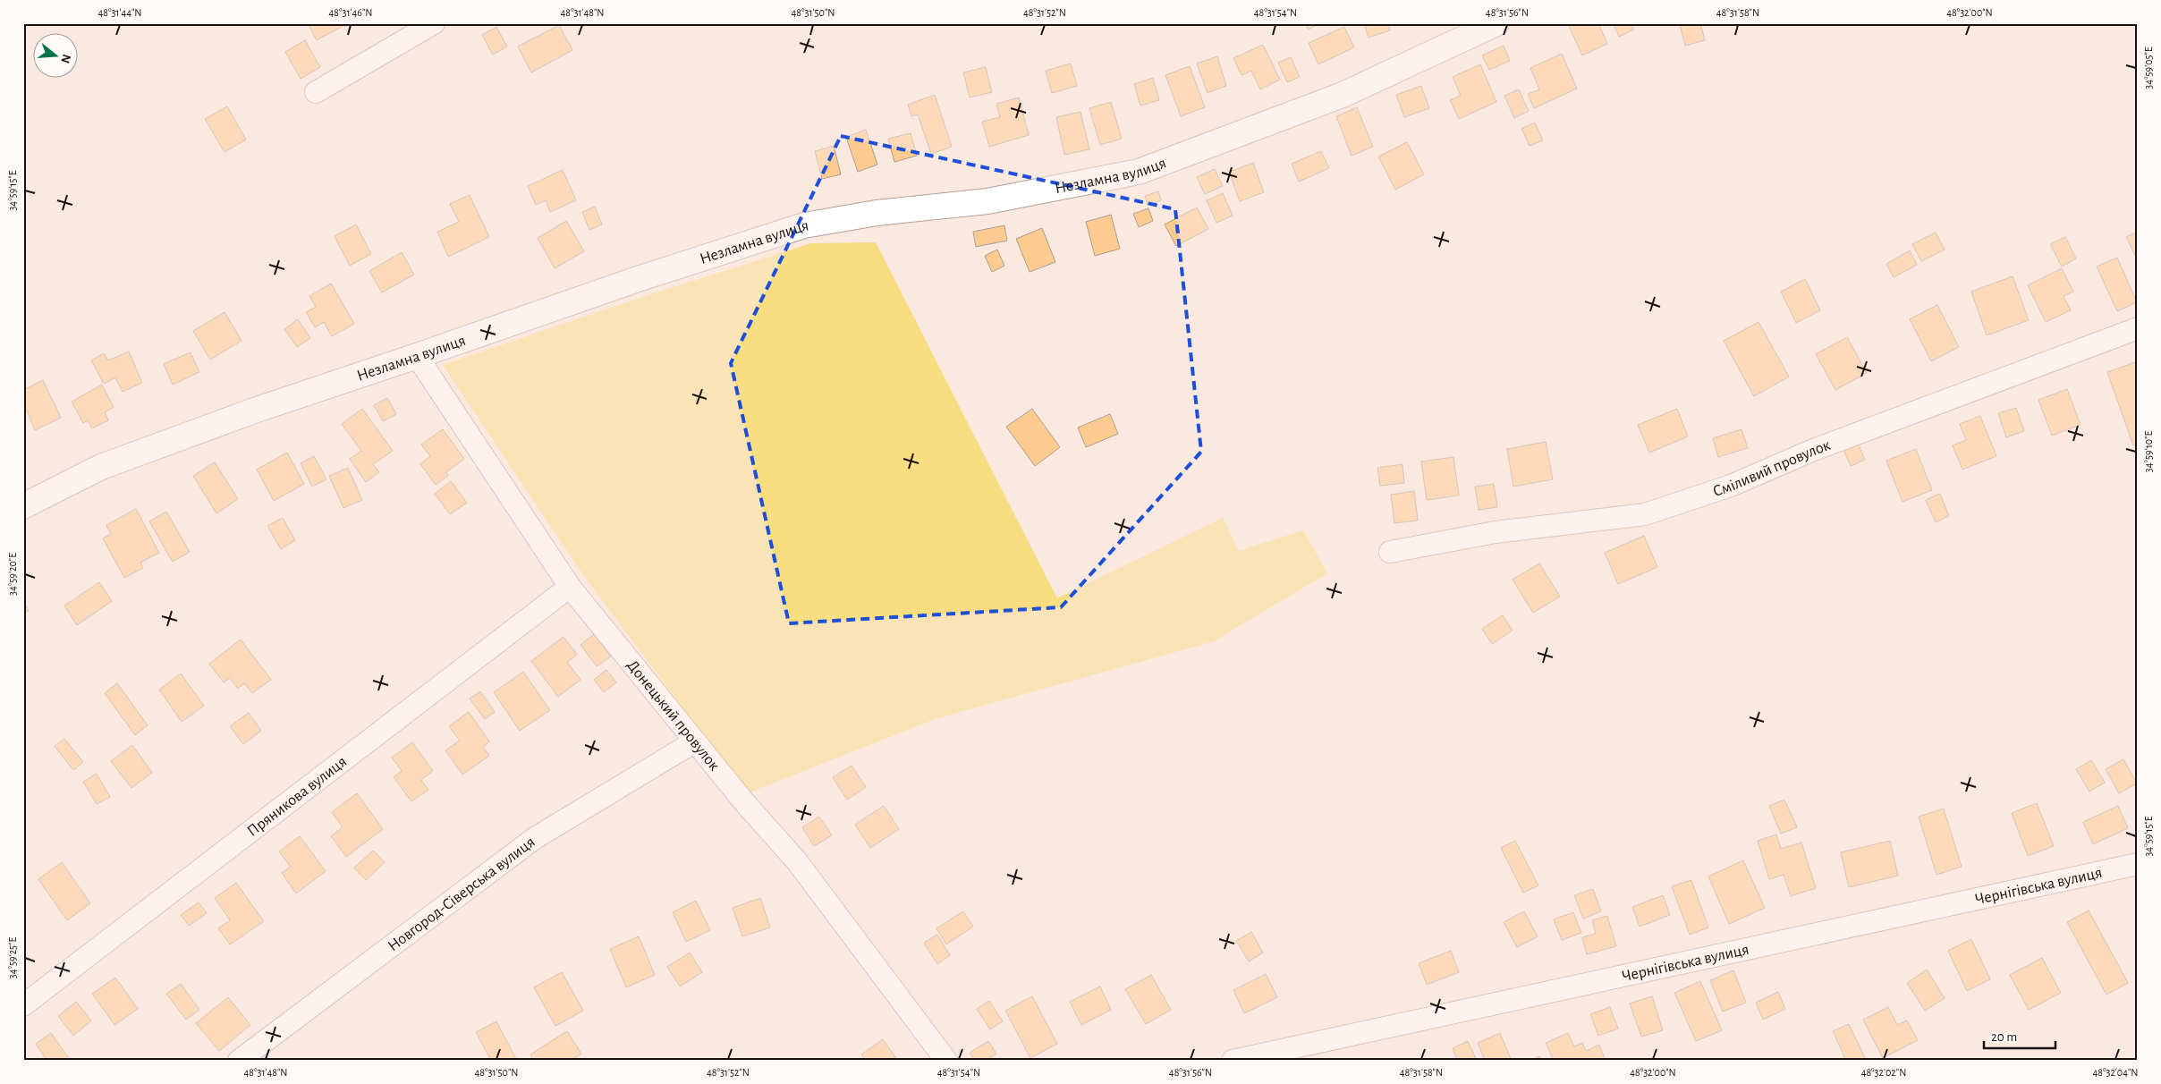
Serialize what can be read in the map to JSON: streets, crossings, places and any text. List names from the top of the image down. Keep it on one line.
{"streets":{"street":["Незламна вулиця","Сміливий провулок","Донецький провулок","Пряникова вулиця","Чернігівська вулиця","Новгород-Сіверська вулиця"]},"crossings":[["Незламна вулиця","Донецький провулок"],["Донецький провулок","Пряникова вулиця"],["Донецький провулок","Новгород-Сіверська вулиця"]],"scale_bar":"20 m","north":"right","coordinates":["48°31'44\"N","48°31'46\"N","48°31'48\"N","48°31'50\"N","48°31'52\"N","48°31'54\"N","48°31'56\"N","48°31'58\"N","48°32'00\"N","34°59'05\"E","34°59'15\"E","34°59'10\"E","34°59'20\"E","34°59'25\"E","48°32'02\"N","48°32'04\"N"]}
